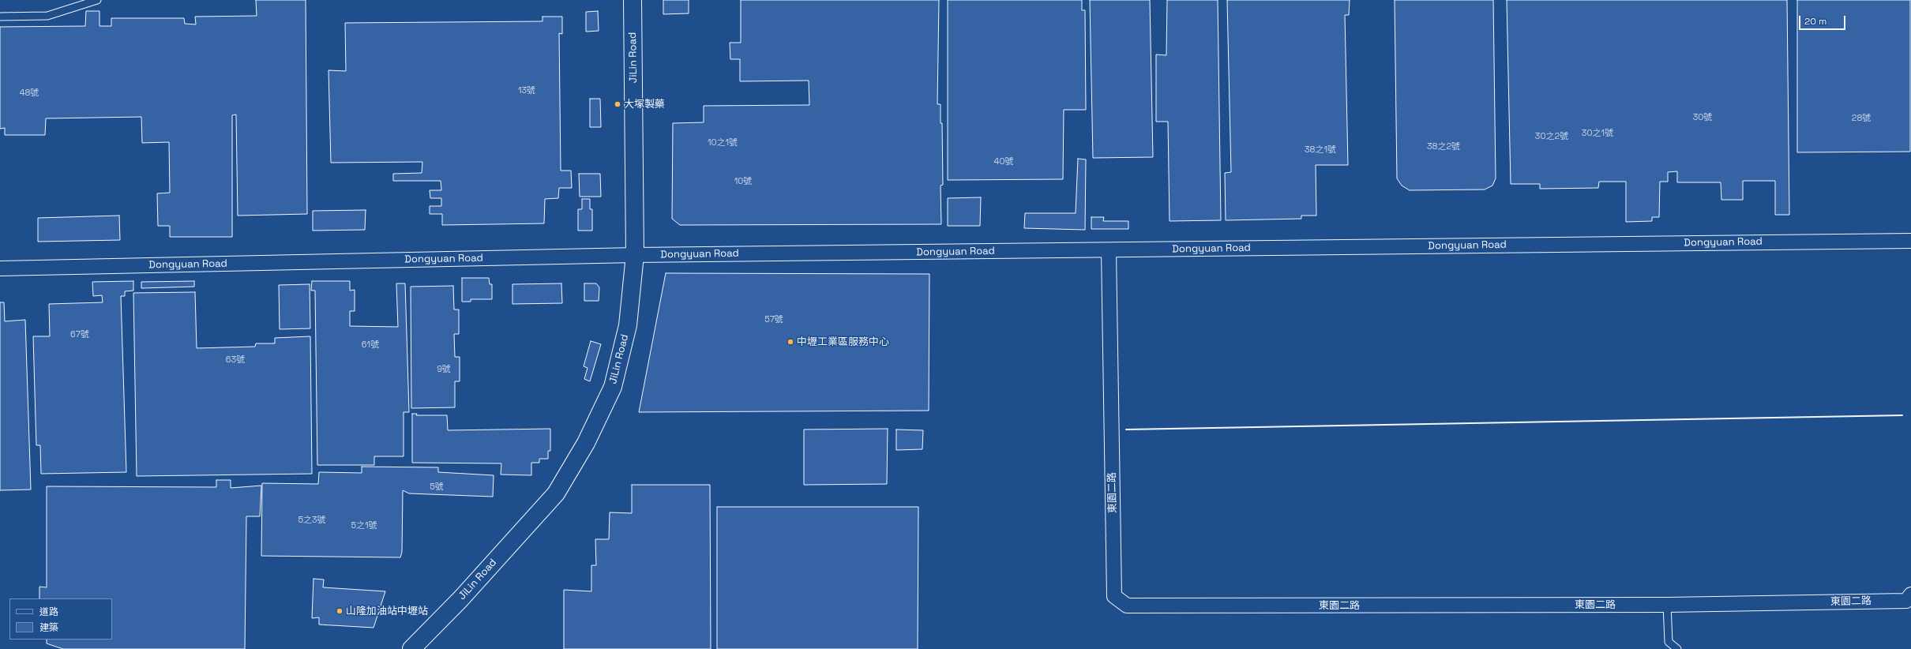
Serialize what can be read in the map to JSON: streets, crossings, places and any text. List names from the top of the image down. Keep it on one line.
{"streets":{"street":["JiLin Road","Dongyuan Road","東園二路"]},"crossings":[["JiLin Road","Dongyuan Road"],["Dongyuan Road","東園二路"]],"places":["大塚製藥","中壢工業區服務中心","山隆加油站中壢站"],"house_numbers":["13號","48號","30號","28號","30之1號","30之2號","10之1號","38之2號","38之1號","40號","10號","57號","67號","61號","63號","9號","5號","5之3號","5之1號"],"legend":["道路","建築"],"scale_bar":"20 m"}
